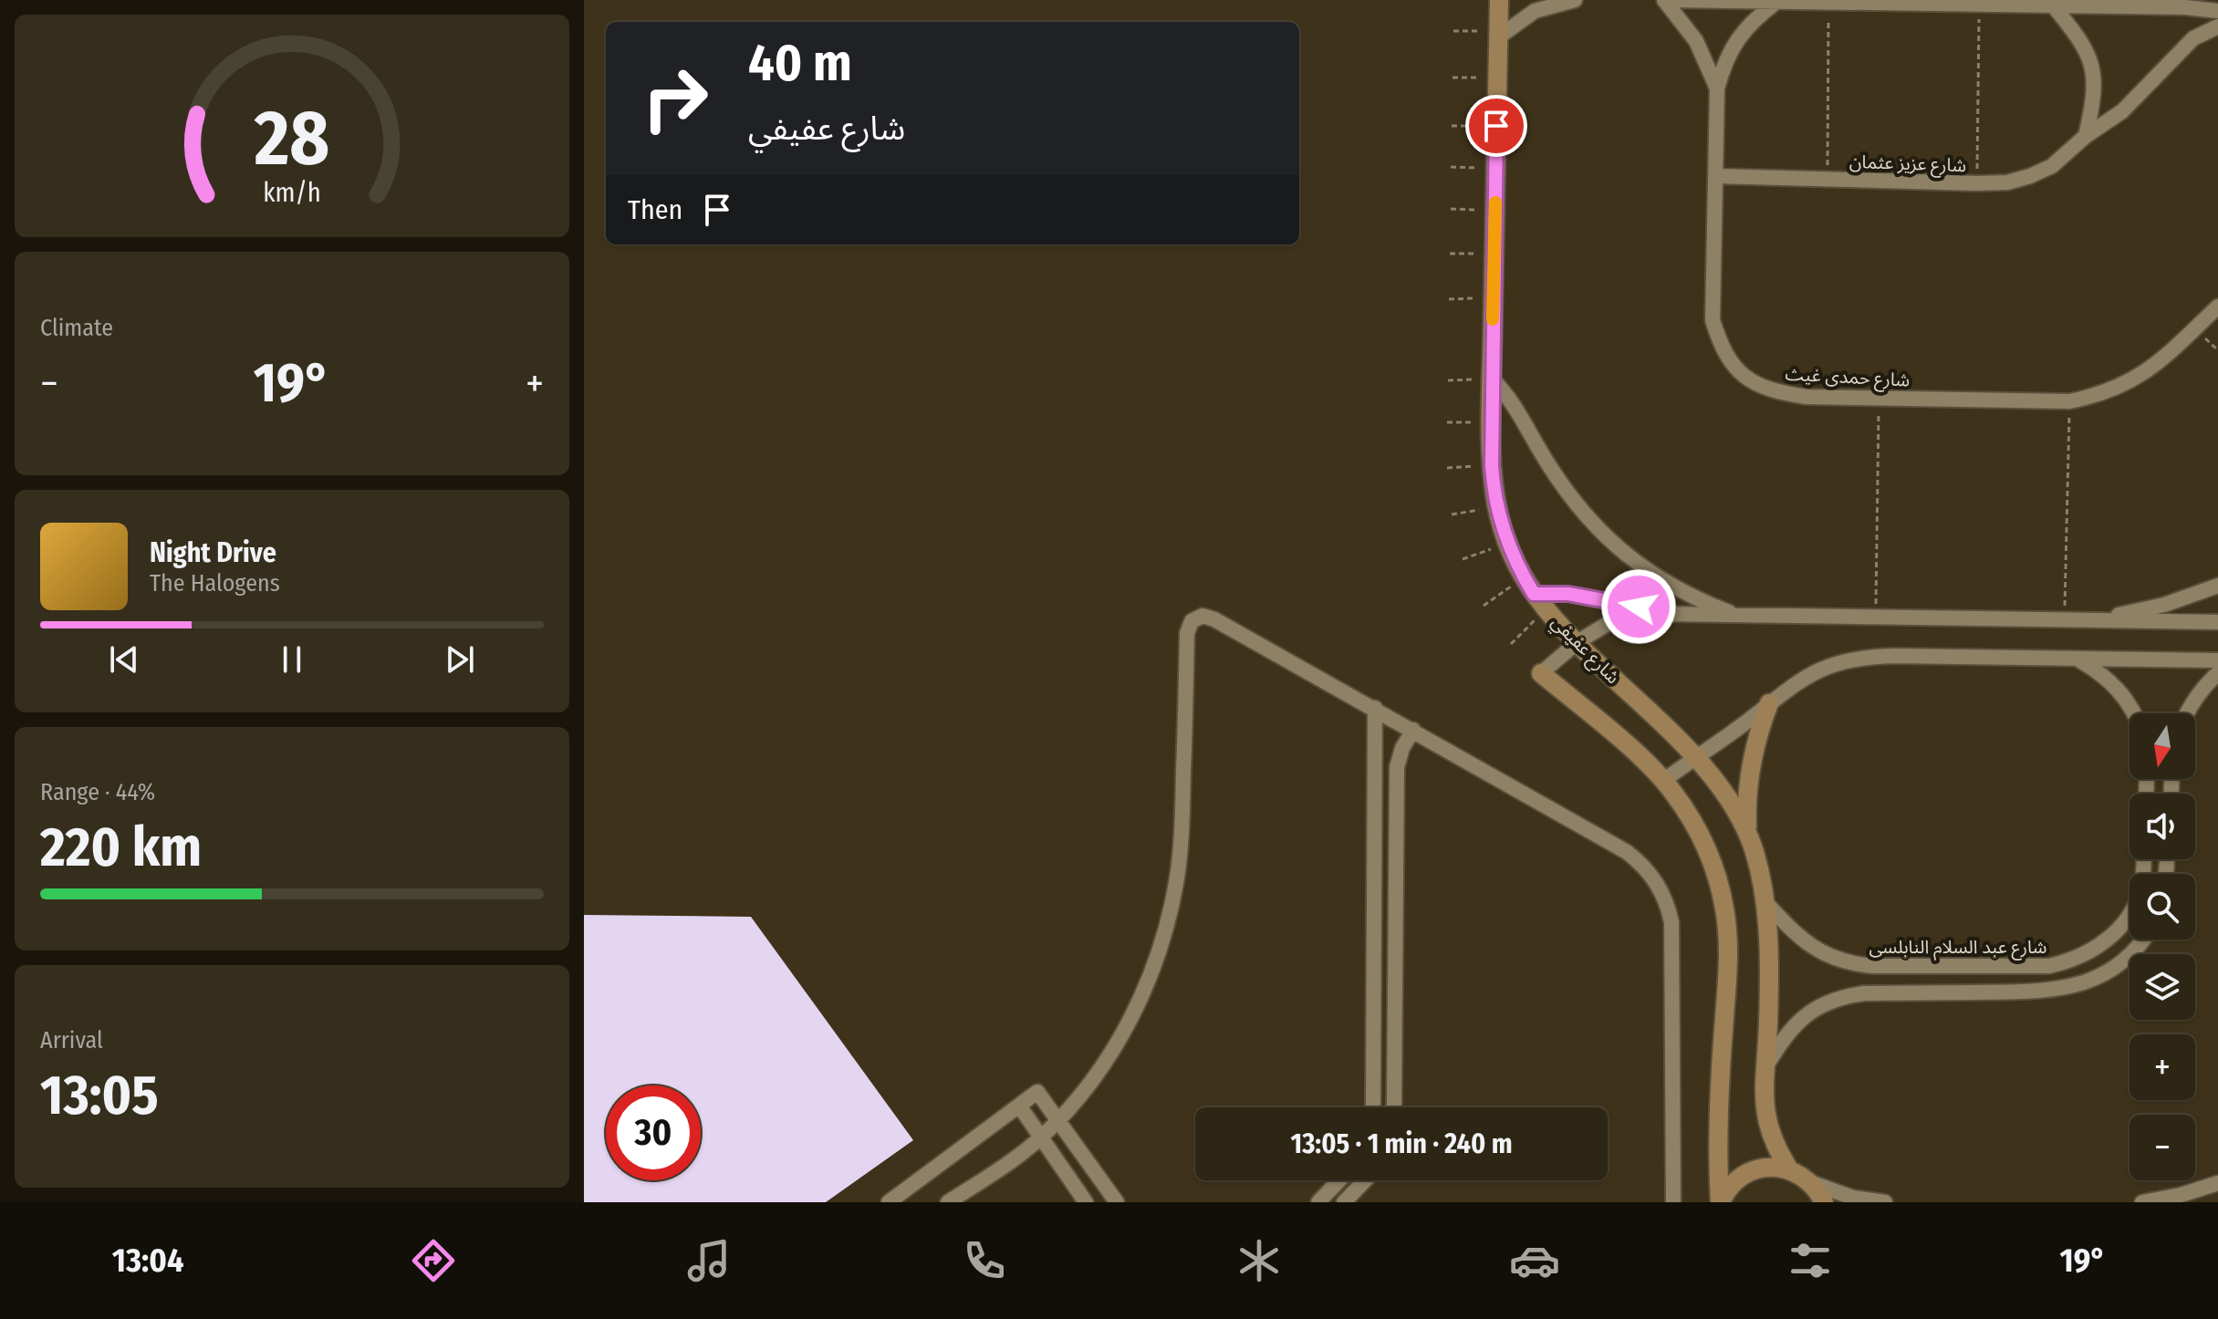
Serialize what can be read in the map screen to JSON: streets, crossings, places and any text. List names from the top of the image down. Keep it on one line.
{"streets":{"street":["شارع عزيز عثمان","شارع حمدى غيث","شارع عفيفي","شارع عبد السلام النابلسى"]},"crossings":[["شارع عزيز عثمان","شارع حمدى غيث"],["شارع عفيفي","شارع عبد السلام النابلسى"]],"north":"bottom","page":{"turn":["40 m","شارع عفيفي"],"then":"Then","tile":["Climate",["Range · 44%","220 km"],["Arrival","13:05"]],"heat":["−","19°","+"],"song":["Night Drive","The Halogens"],"map_buttons":["+","−"],"limit":"30","trip":"13:05 · 1 min · 240 m","tabs":["13:04","19°"],"gauge":["28","km/h"]}}
